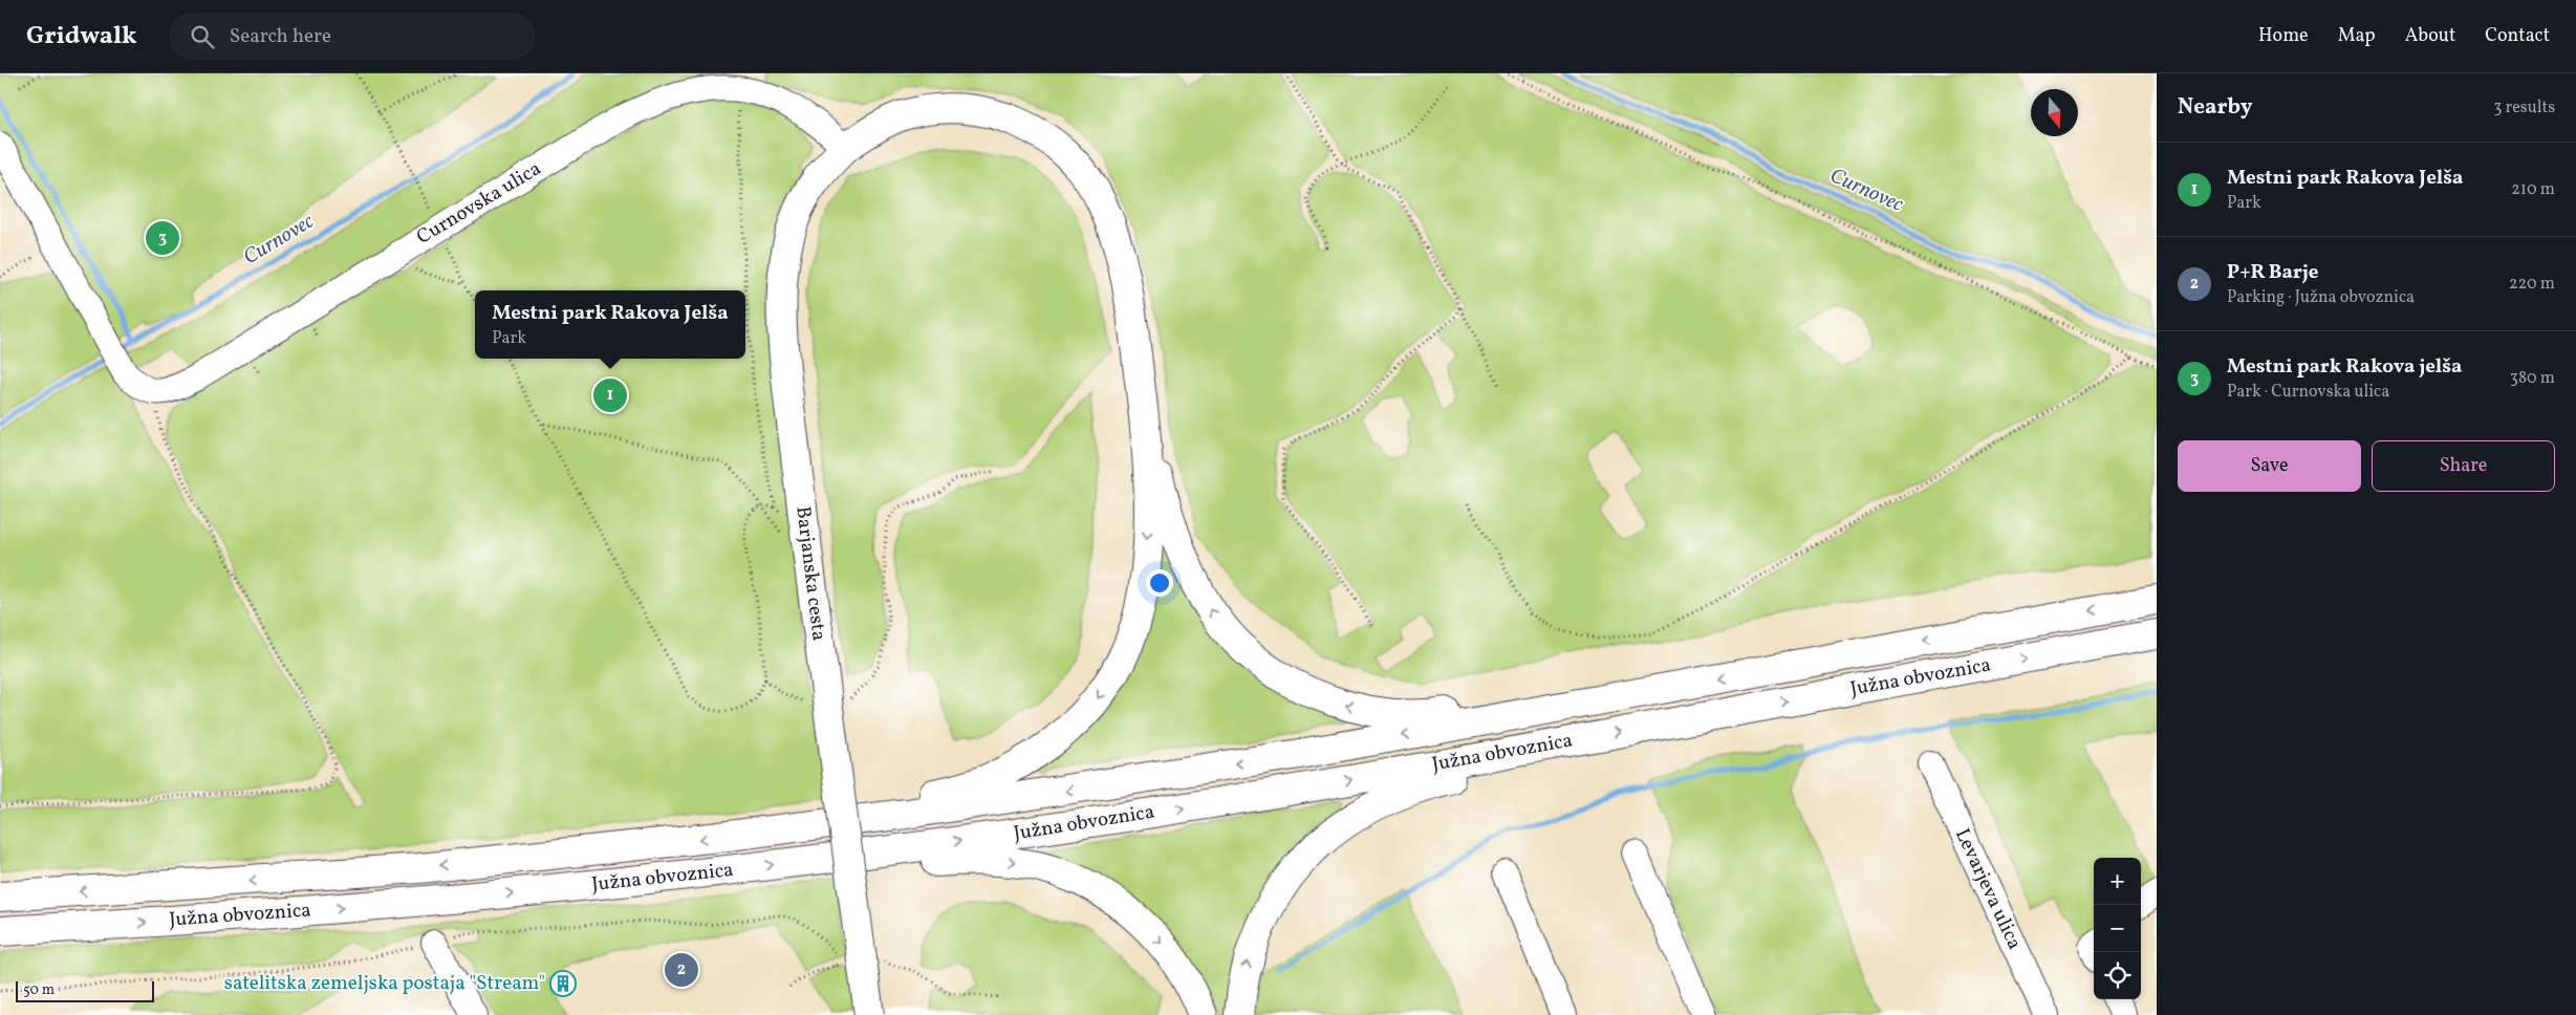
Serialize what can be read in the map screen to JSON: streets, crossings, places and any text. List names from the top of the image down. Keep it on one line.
{"streets":{"main road":["Barjanska cesta","Južna obvoznica"],"street":["Curnovska ulica","Levarjeva ulica"]},"crossings":[["Curnovska ulica","Barjanska cesta"]],"water":["Curnovec"],"places":{"building":["satelitska zemeljska postaja \"Stream\""]},"scale_bar":"50 m","north":"bottom","page":{"header":"Gridwalk","search":"Search here","nav":["Home","Map","About","Contact"],"heading":["Nearby","3 results"],"list":[{"mark":"1","name":"Mestni park Rakova Jelša","note":"Park","value":"210 m"},{"mark":"2","name":"P+R Barje","note":"Parking · Južna obvoznica","value":"220 m"},{"mark":"3","name":"Mestni park Rakova jelša","note":"Park · Curnovska ulica","value":"380 m"}],"pins":["3","1","2"],"popup":["Mestni park Rakova Jelša","Park"],"buttons":["Save","Share"],"map_buttons":["+","−"],"scale":"50 m"}}
